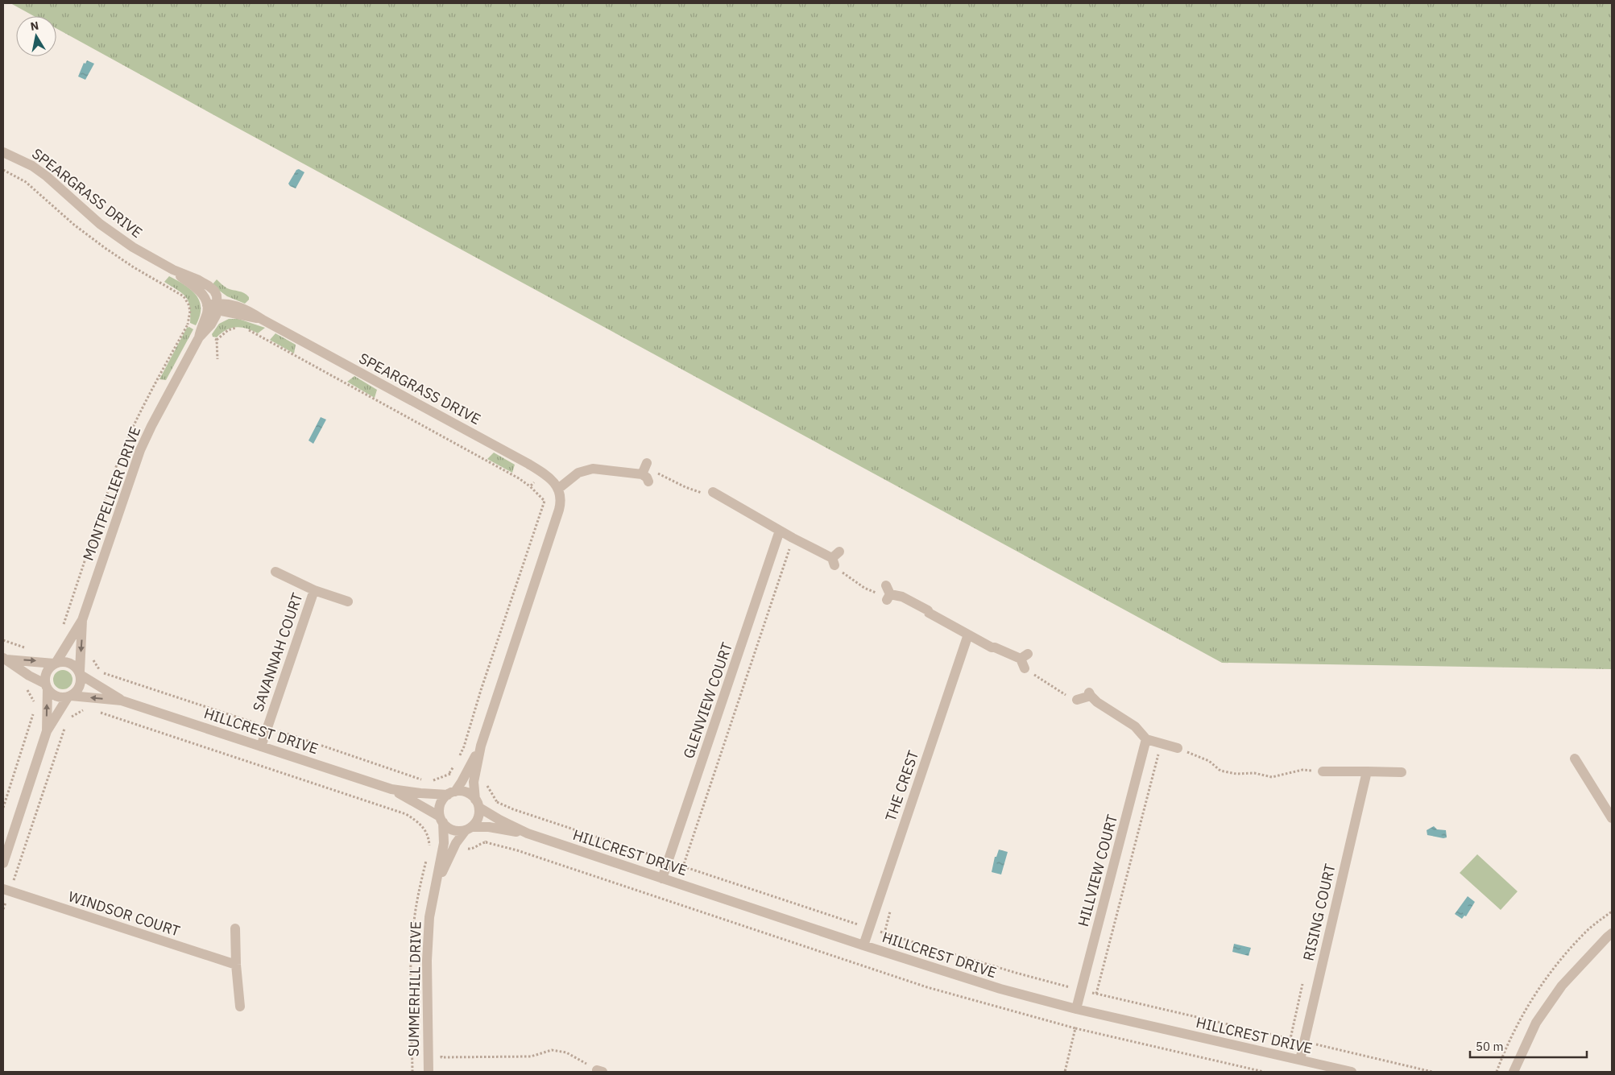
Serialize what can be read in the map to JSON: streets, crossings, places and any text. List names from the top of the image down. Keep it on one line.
{"streets":{"street":["SPEARGRASS DRIVE","MONTPELLIER DRIVE","SAVANNAH COURT","GLENVIEW COURT","HILLCREST DRIVE","THE CREST","HILLVIEW COURT","RISING COURT","WINDSOR COURT","SUMMERHILL DRIVE"]},"crossings":[["SPEARGRASS DRIVE","MONTPELLIER DRIVE"],["MONTPELLIER DRIVE","HILLCREST DRIVE"],["SAVANNAH COURT","HILLCREST DRIVE"],["GLENVIEW COURT","HILLCREST DRIVE"],["HILLCREST DRIVE","THE CREST"],["HILLCREST DRIVE","HILLVIEW COURT"],["HILLCREST DRIVE","RISING COURT"],["HILLCREST DRIVE","SUMMERHILL DRIVE"]],"scale_bar":"50 m","north":"top"}
